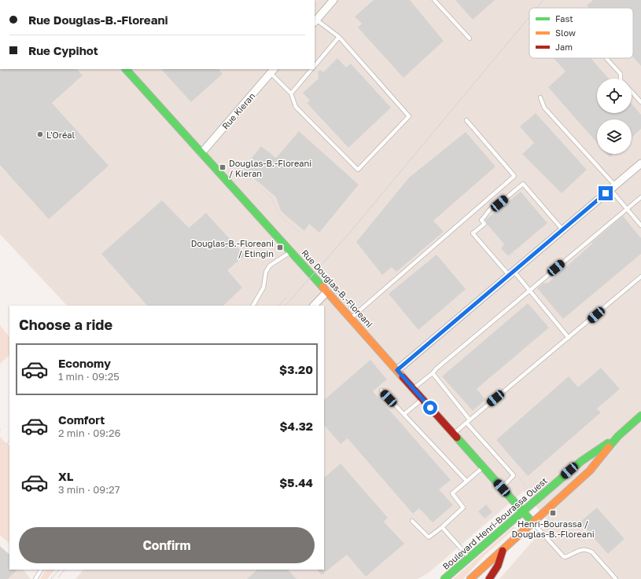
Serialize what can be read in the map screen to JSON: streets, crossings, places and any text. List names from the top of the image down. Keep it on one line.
{"streets":{"street":["Rue Kieran","Rue Douglas-B.-Floreani","Boulevard Henri-Bourassa Ouest"]},"crossings":[["Rue Kieran","Rue Douglas-B.-Floreani"],["Rue Douglas-B.-Floreani","Boulevard Henri-Bourassa Ouest"]],"places":{"other":["L'Oréal"],"transit":["Douglas-B.-Floreani / Kieran","Douglas-B.-Floreani / Etingin","Henri-Bourassa / Douglas-B.-Floreani"]},"legend":["Fast","Slow","Jam"],"page":{"banner":["Rue Douglas-B.-Floreani","Rue Cypihot"],"heading":"Choose a ride","list":[{"name":"Economy","note":"1 min · 09:25","value":"$3.20"},{"name":"Comfort","note":"2 min · 09:26","value":"$4.32"},{"name":"XL","note":"3 min · 09:27","value":"$5.44"}],"buttons":"Confirm"}}
